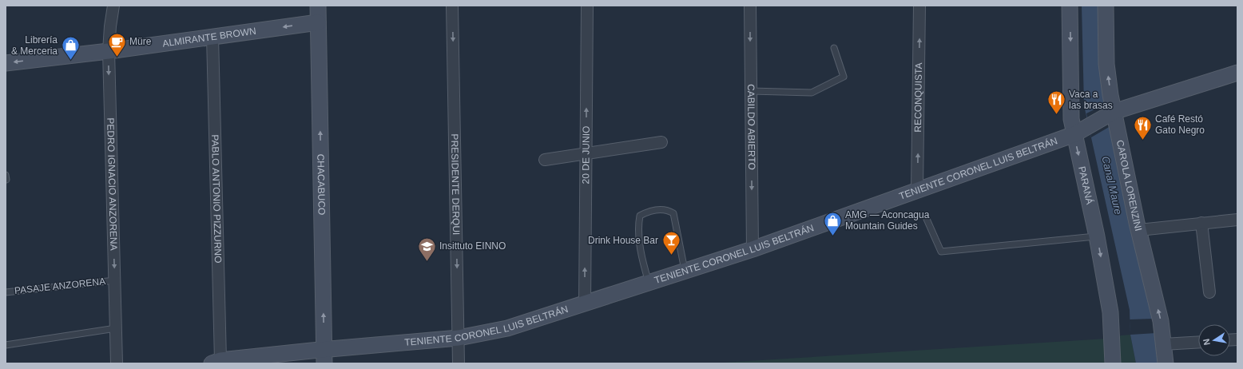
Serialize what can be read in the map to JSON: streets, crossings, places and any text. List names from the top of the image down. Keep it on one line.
{"streets":{"street":["ALMIRANTE BROWN","RECONQUISTA","CABILDO ABIERTO","20 DE JUNIO","TENIENTE CORONEL LUIS BELTRÁN","PEDRO IGNACIO ANZORENA","CHACABUCO","PRESIDENTE DERQUI","PARANÁ","CAROLA LORENZINI","PABLO ANTONIO PIZZURNO"],"lane":["PASAJE ANZORENA"]},"crossings":[["ALMIRANTE BROWN","PEDRO IGNACIO ANZORENA"],["ALMIRANTE BROWN","CHACABUCO"],["ALMIRANTE BROWN","PABLO ANTONIO PIZZURNO"],["RECONQUISTA","TENIENTE CORONEL LUIS BELTRÁN"],["CABILDO ABIERTO","TENIENTE CORONEL LUIS BELTRÁN"],["20 DE JUNIO","TENIENTE CORONEL LUIS BELTRÁN"],["TENIENTE CORONEL LUIS BELTRÁN","CHACABUCO"],["TENIENTE CORONEL LUIS BELTRÁN","PRESIDENTE DERQUI"],["TENIENTE CORONEL LUIS BELTRÁN","PARANÁ"],["TENIENTE CORONEL LUIS BELTRÁN","CAROLA LORENZINI"],["TENIENTE CORONEL LUIS BELTRÁN","PABLO ANTONIO PIZZURNO"],["PEDRO IGNACIO ANZORENA","PASAJE ANZORENA"]],"one_way":["ALMIRANTE BROWN","RECONQUISTA","CABILDO ABIERTO","20 DE JUNIO","PEDRO IGNACIO ANZORENA","CHACABUCO","PRESIDENTE DERQUI","PARANÁ"],"water":["Canal Maure"],"places":{"cafe":["Müre"],"shop":["Librería & Merceria","AMG — Aconcagua Mountain Guides"],"restaurant":["Vaca a las brasas","Café Restó Gato Negro"],"bar":["Drink House Bar"],"school or university":["Insittuto EINNO"]},"north":"left"}
